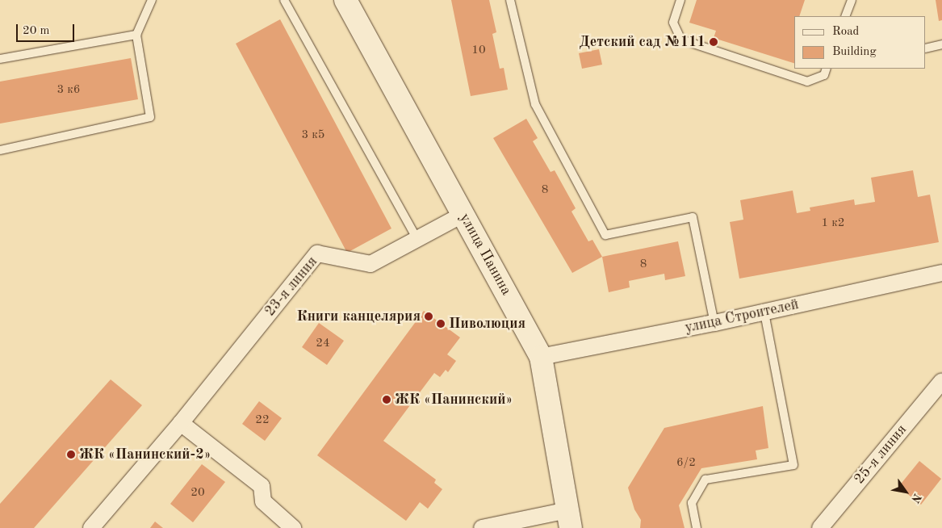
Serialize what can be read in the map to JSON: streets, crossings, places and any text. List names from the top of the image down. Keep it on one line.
{"streets":{"street":["улица Панина","23-я линия","улица Строителей","25-я линия"]},"crossings":[["улица Панина","23-я линия"],["улица Панина","улица Строителей"]],"places":["Детский сад №111","Книги канцелярия","Пиволюция","ЖК «Панинский»","ЖК «Панинский-2»"],"house_numbers":["10","3 к6","3 к5","8","1 к2","8","24","22","6/2","20"],"legend":["Road","Building"],"scale_bar":"20 m","north":"bottom right"}
